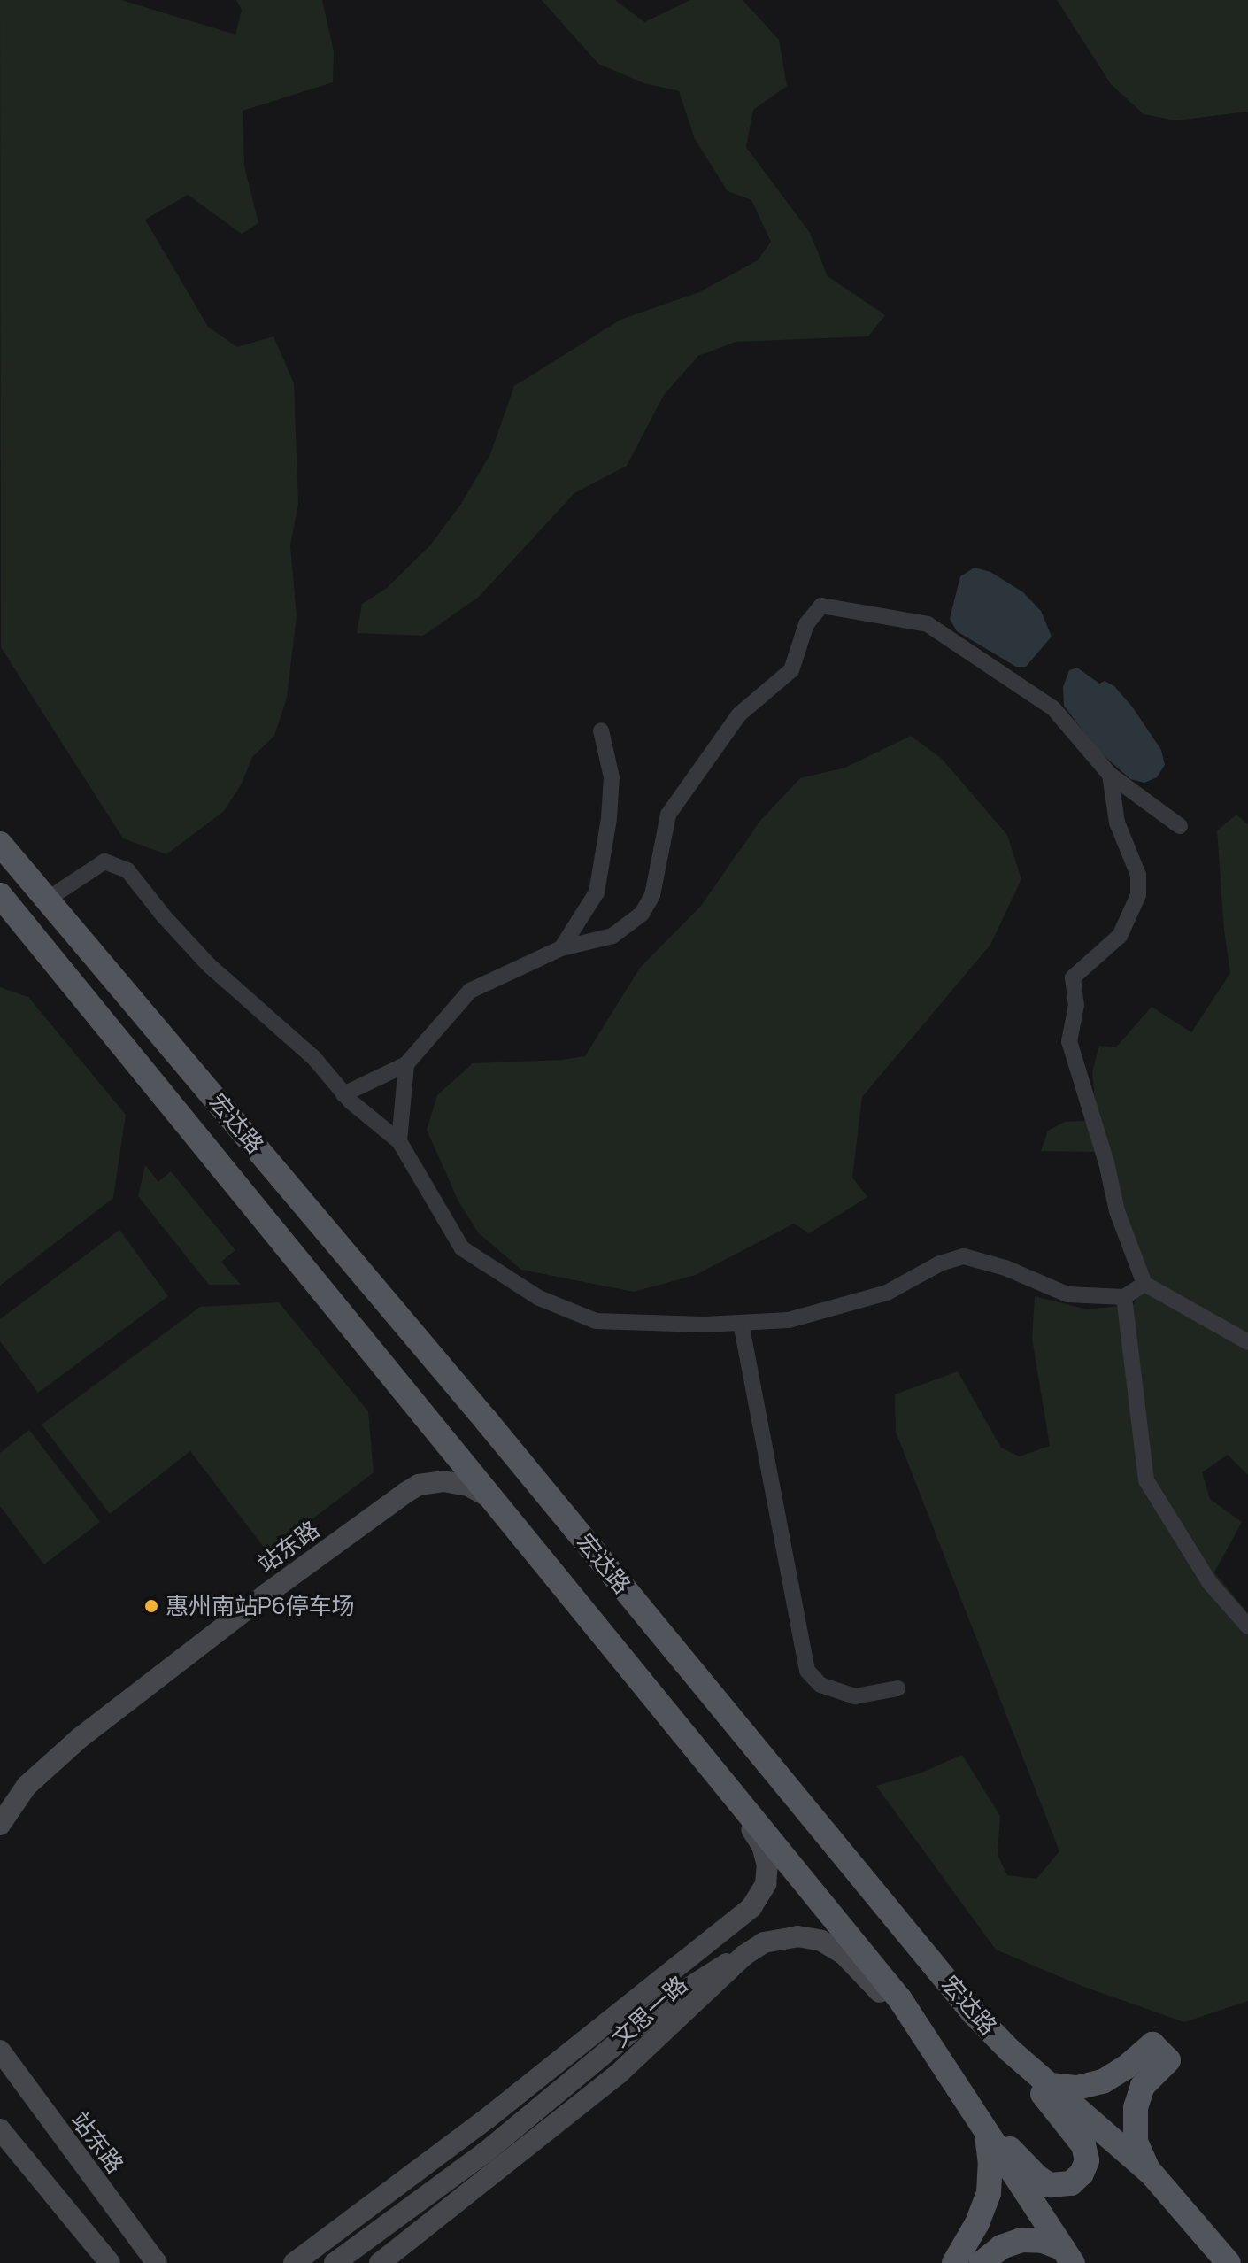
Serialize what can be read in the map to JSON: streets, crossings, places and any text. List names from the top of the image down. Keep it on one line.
{"streets":{"main road":["宏达路"],"street":["站东路","文思一路"]},"crossings":[["宏达路","站东路"],["宏达路","文思一路"]],"places":["惠州南站P6停车场"]}
